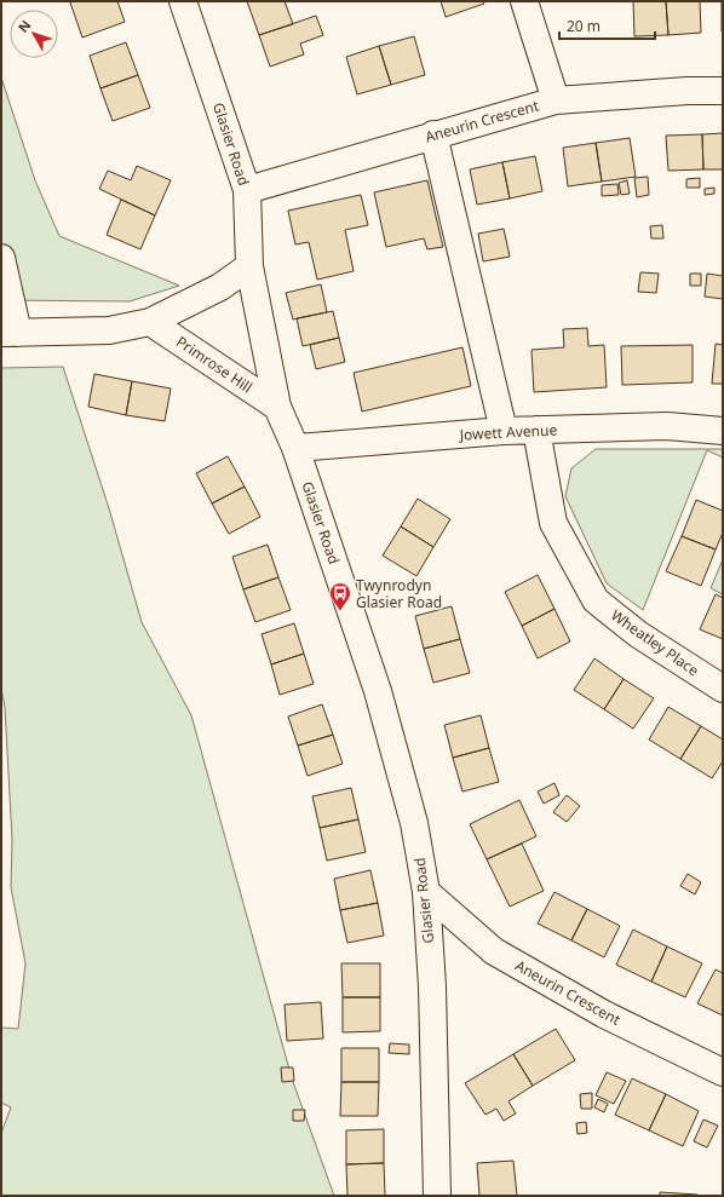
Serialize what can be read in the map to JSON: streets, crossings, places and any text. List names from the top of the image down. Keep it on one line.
{"streets":{"street":["Aneurin Crescent","Glasier Road","Primrose Hill","Jowett Avenue","Wheatley Place"]},"crossings":[["Aneurin Crescent","Glasier Road"],["Glasier Road","Primrose Hill"],["Glasier Road","Jowett Avenue"],["Jowett Avenue","Wheatley Place"]],"places":{"bus stop":["Twynrodyn Glasier Road"]},"scale_bar":"20 m","north":"top left"}
